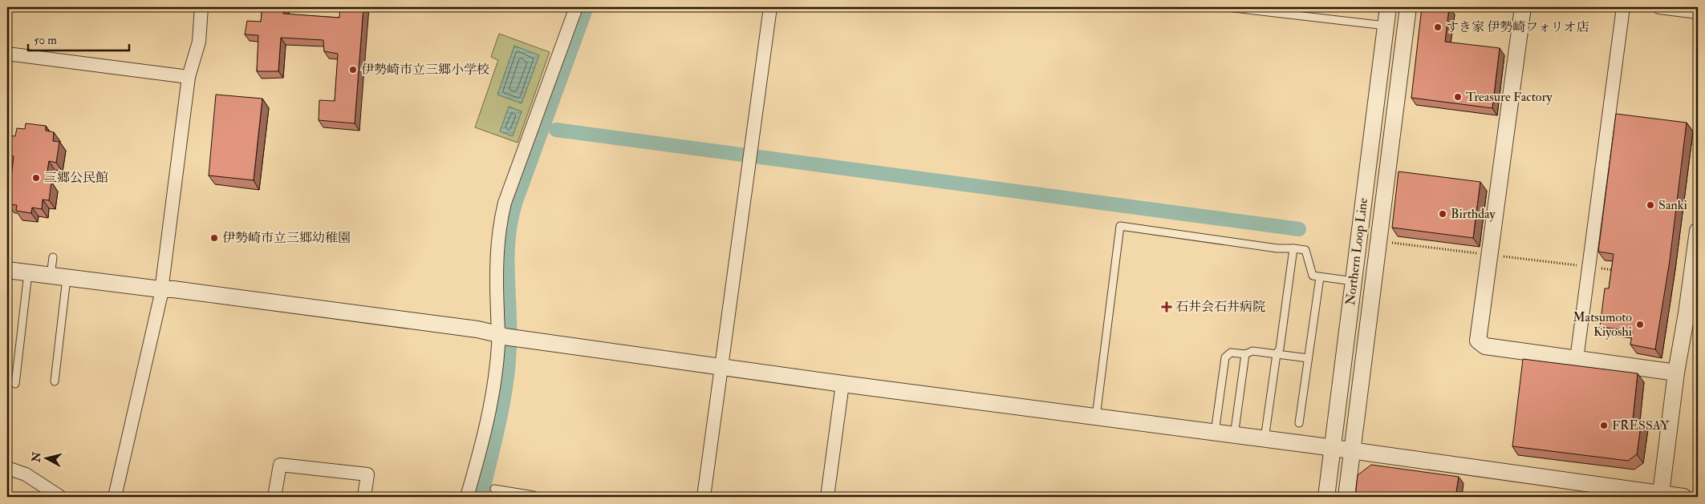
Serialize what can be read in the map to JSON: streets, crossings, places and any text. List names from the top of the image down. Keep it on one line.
{"streets":{"street":["Northern Loop Line"]},"places":{"other":["すき家 伊勢崎フォリオ店","伊勢崎市立三郷小学校","Treasure Factory","三郷公民館","Sanki","Birthday","伊勢崎市立三郷幼稚園","Matsumoto Kiyoshi","FRESSAY"],"health":["石井会石井病院"]},"scale_bar":"50 m","north":"left"}
